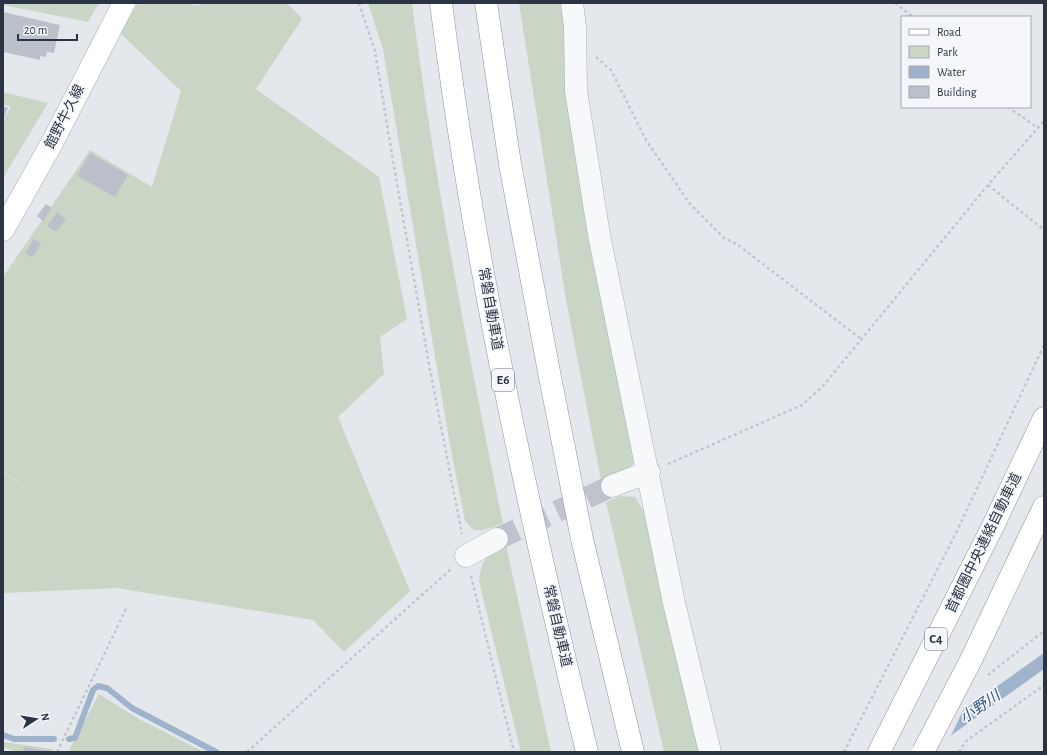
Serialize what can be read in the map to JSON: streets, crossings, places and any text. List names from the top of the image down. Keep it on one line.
{"streets":{"main road":["館野牛久線","常磐自動車道","E6","首都圏中央連絡自動車道","C4"]},"water":["小野川"],"legend":["Road","Park","Water","Building"],"scale_bar":"20 m","north":"right"}
